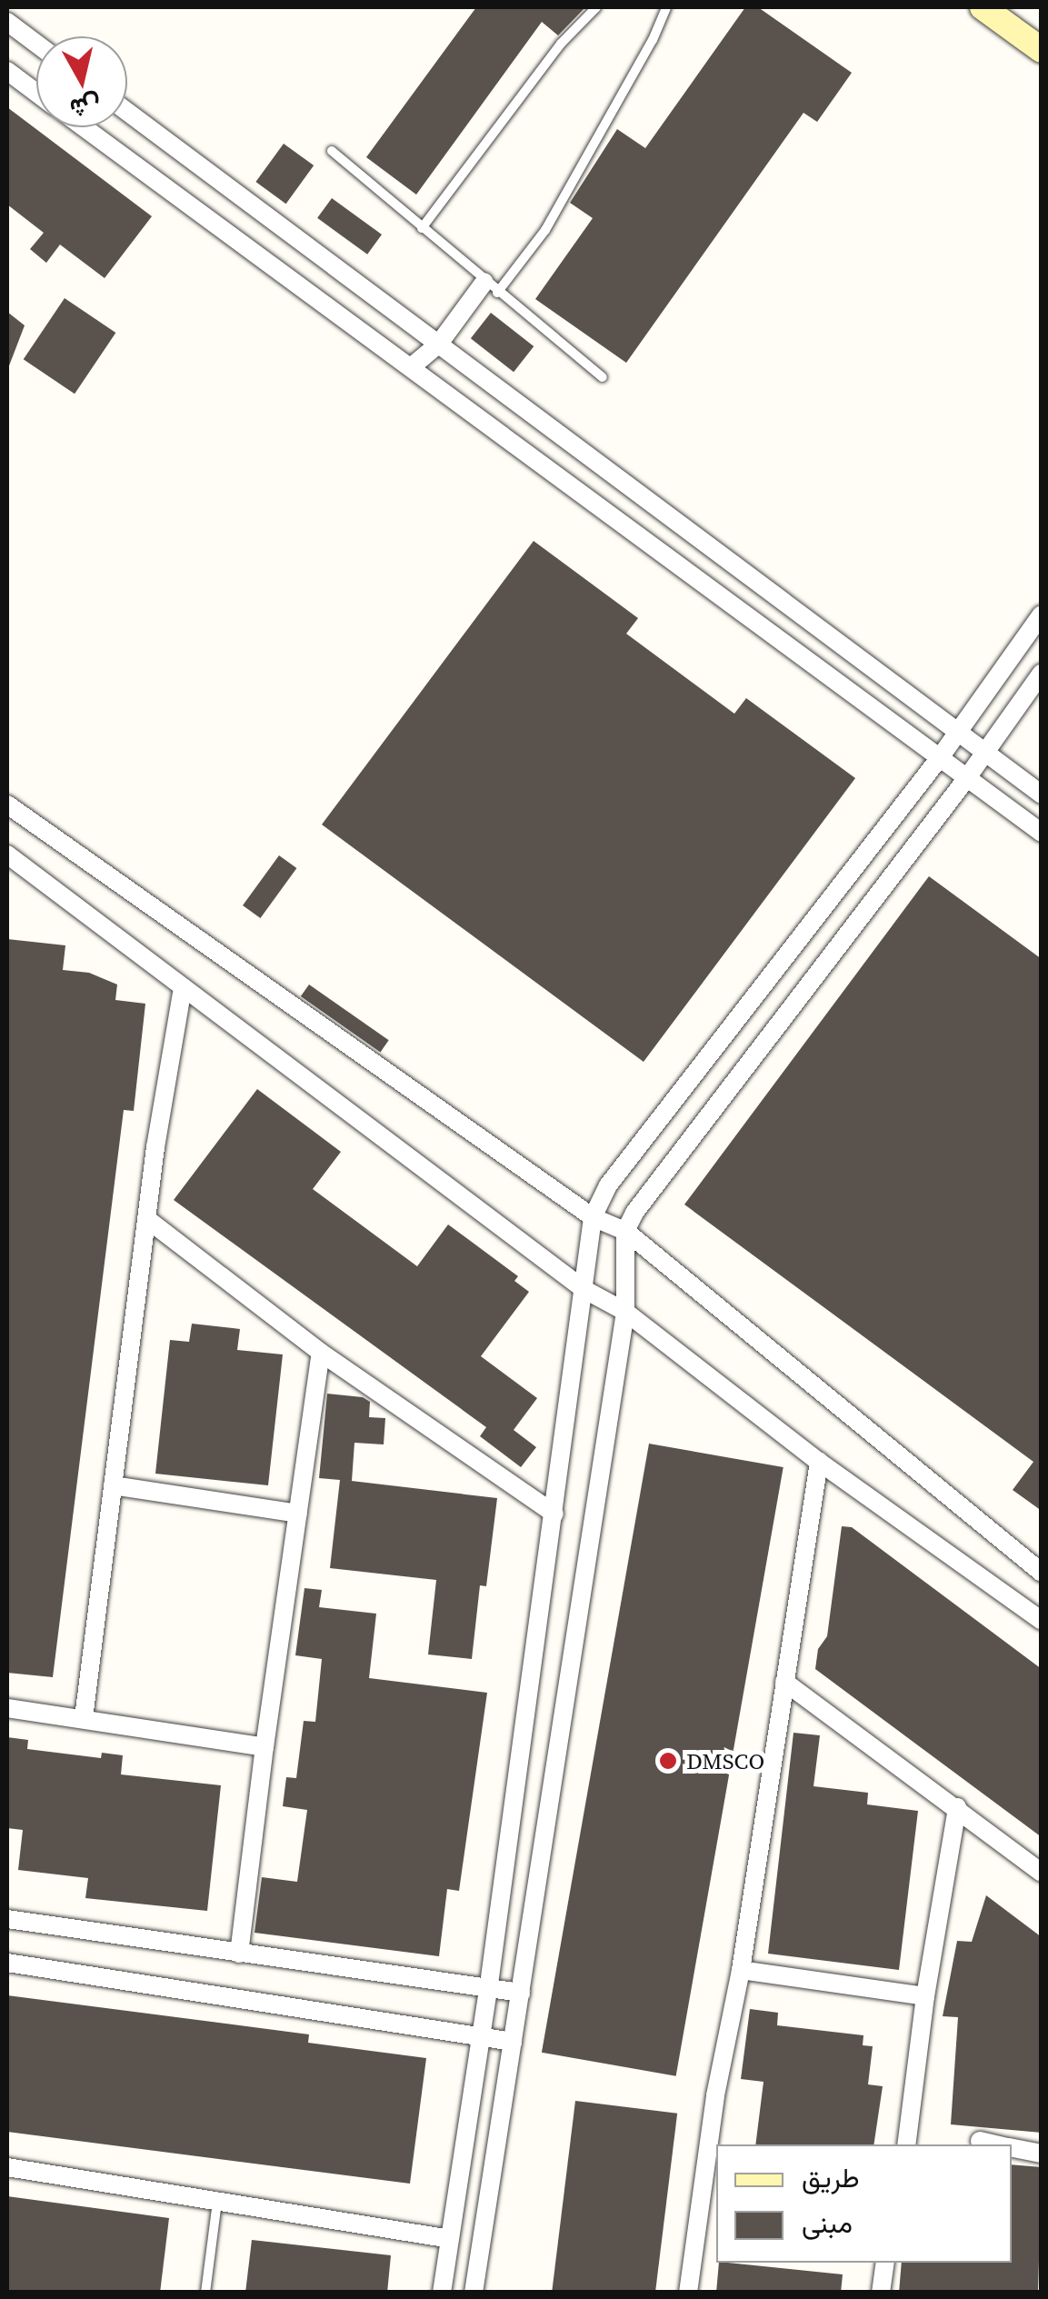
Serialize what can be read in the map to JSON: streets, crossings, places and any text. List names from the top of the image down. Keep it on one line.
{"places":["DMSCO"],"legend":["طريق","مبنى"],"north":"bottom"}
